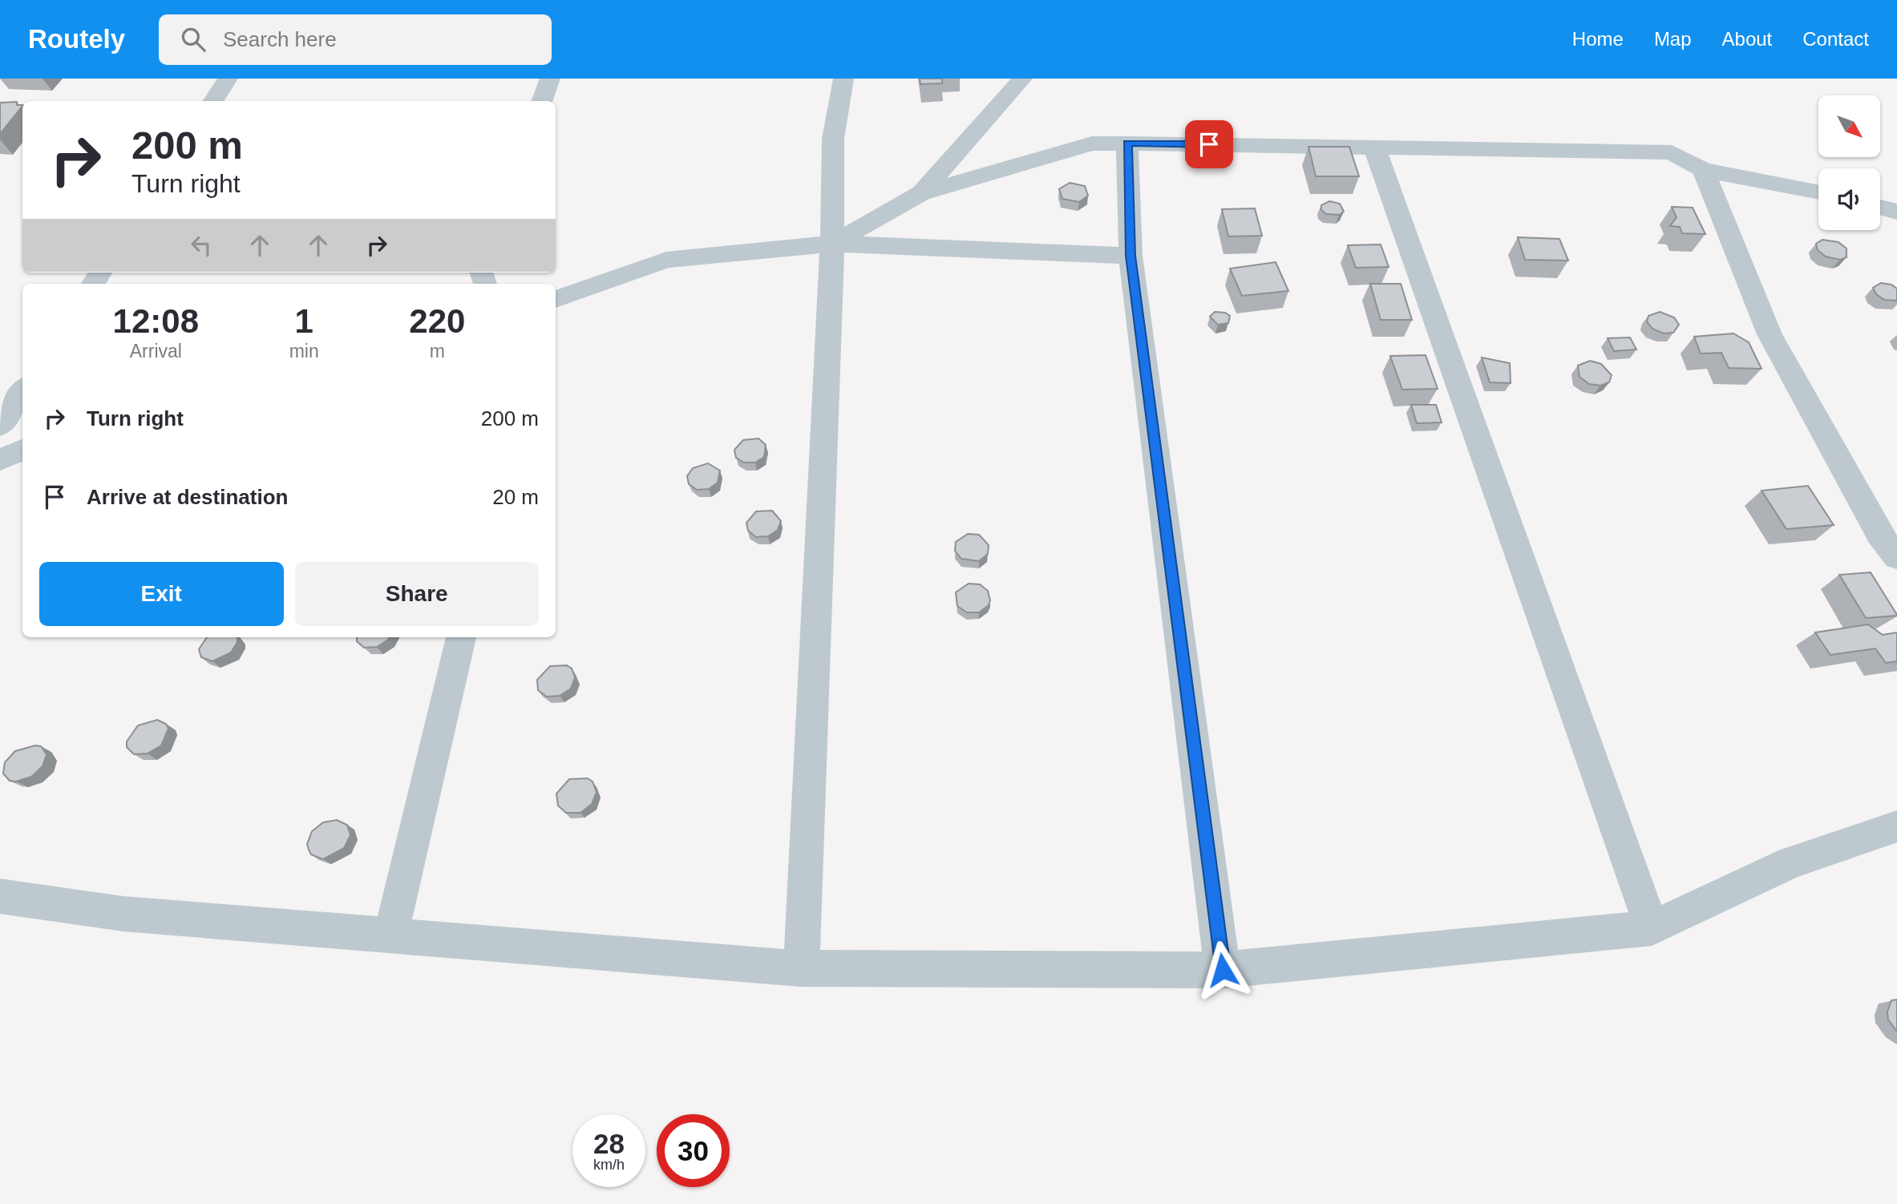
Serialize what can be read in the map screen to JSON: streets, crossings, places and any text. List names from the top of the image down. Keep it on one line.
{"north":"bottom right","page":{"header":"Routely","search":"Search here","nav":["Home","Map","About","Contact"],"turn":["200 m","Turn right"],"eta":["12:08","Arrival","1","min","220","m"],"list":[{"name":"Turn right","value":"200 m"},{"name":"Arrive at destination","value":"20 m"}],"buttons":["Exit","Share"],"speed":"28 km/h","limit":"30"}}
